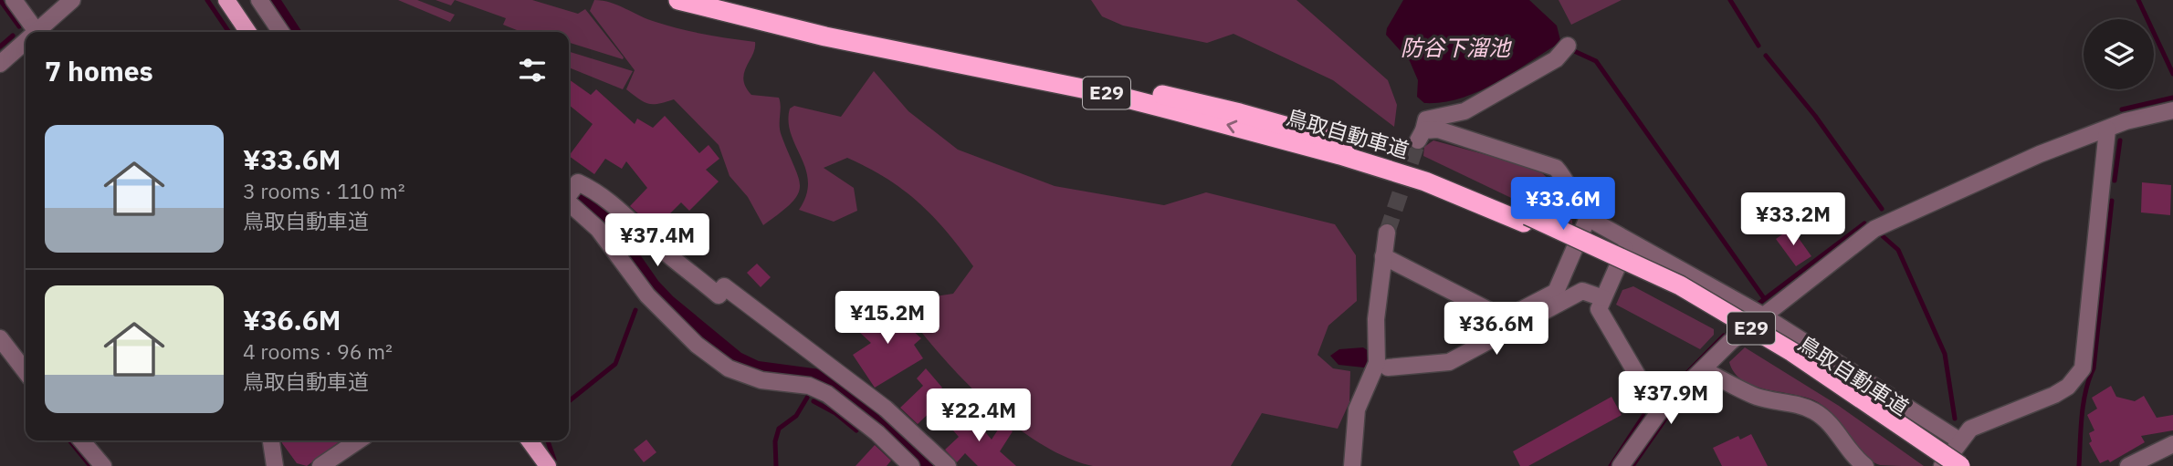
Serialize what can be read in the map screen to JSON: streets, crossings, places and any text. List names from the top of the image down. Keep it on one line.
{"streets":{"highway":["E29","鳥取自動車道"]},"water":["防谷下溜池"],"page":{"heading":"7 homes","list":[{"name":"¥33.6M","note":"3 rooms · 110 m² · 鳥取自動車道"},{"name":"¥36.6M","note":"4 rooms · 96 m² · 鳥取自動車道"}],"price":["¥33.6M","¥33.2M","¥37.4M","¥15.2M","¥36.6M","¥37.9M","¥22.4M"]}}
